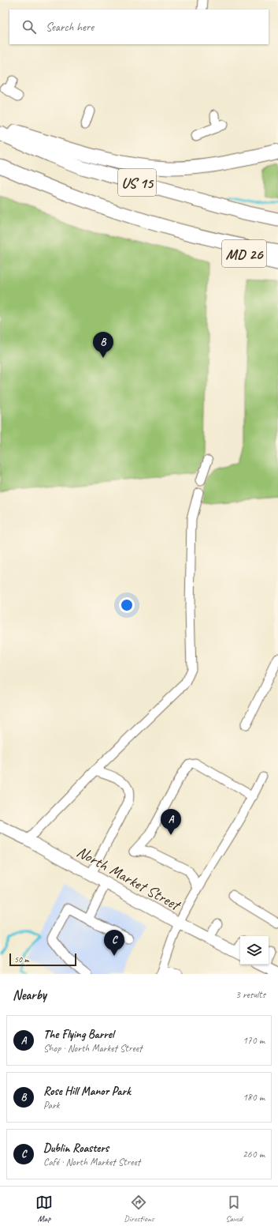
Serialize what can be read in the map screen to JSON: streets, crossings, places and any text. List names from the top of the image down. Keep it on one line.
{"streets":{"highway":["US 15","MD 26"],"main road":["North Market Street"]},"crossings":[["US 15","MD 26"]],"scale_bar":"50 m","page":{"search":"Search here","pins":["B","A","C"],"scale":"50 m","heading":["Nearby","3 results"],"list":[{"mark":"A","name":"The Flying Barrel","note":"Shop · North Market Street","value":"170 m"},{"mark":"B","name":"Rose Hill Manor Park","note":"Park","value":"180 m"},{"mark":"C","name":"Dublin Roasters","note":"Café · North Market Street","value":"260 m"}],"nav":["Map","Directions","Saved"]}}
